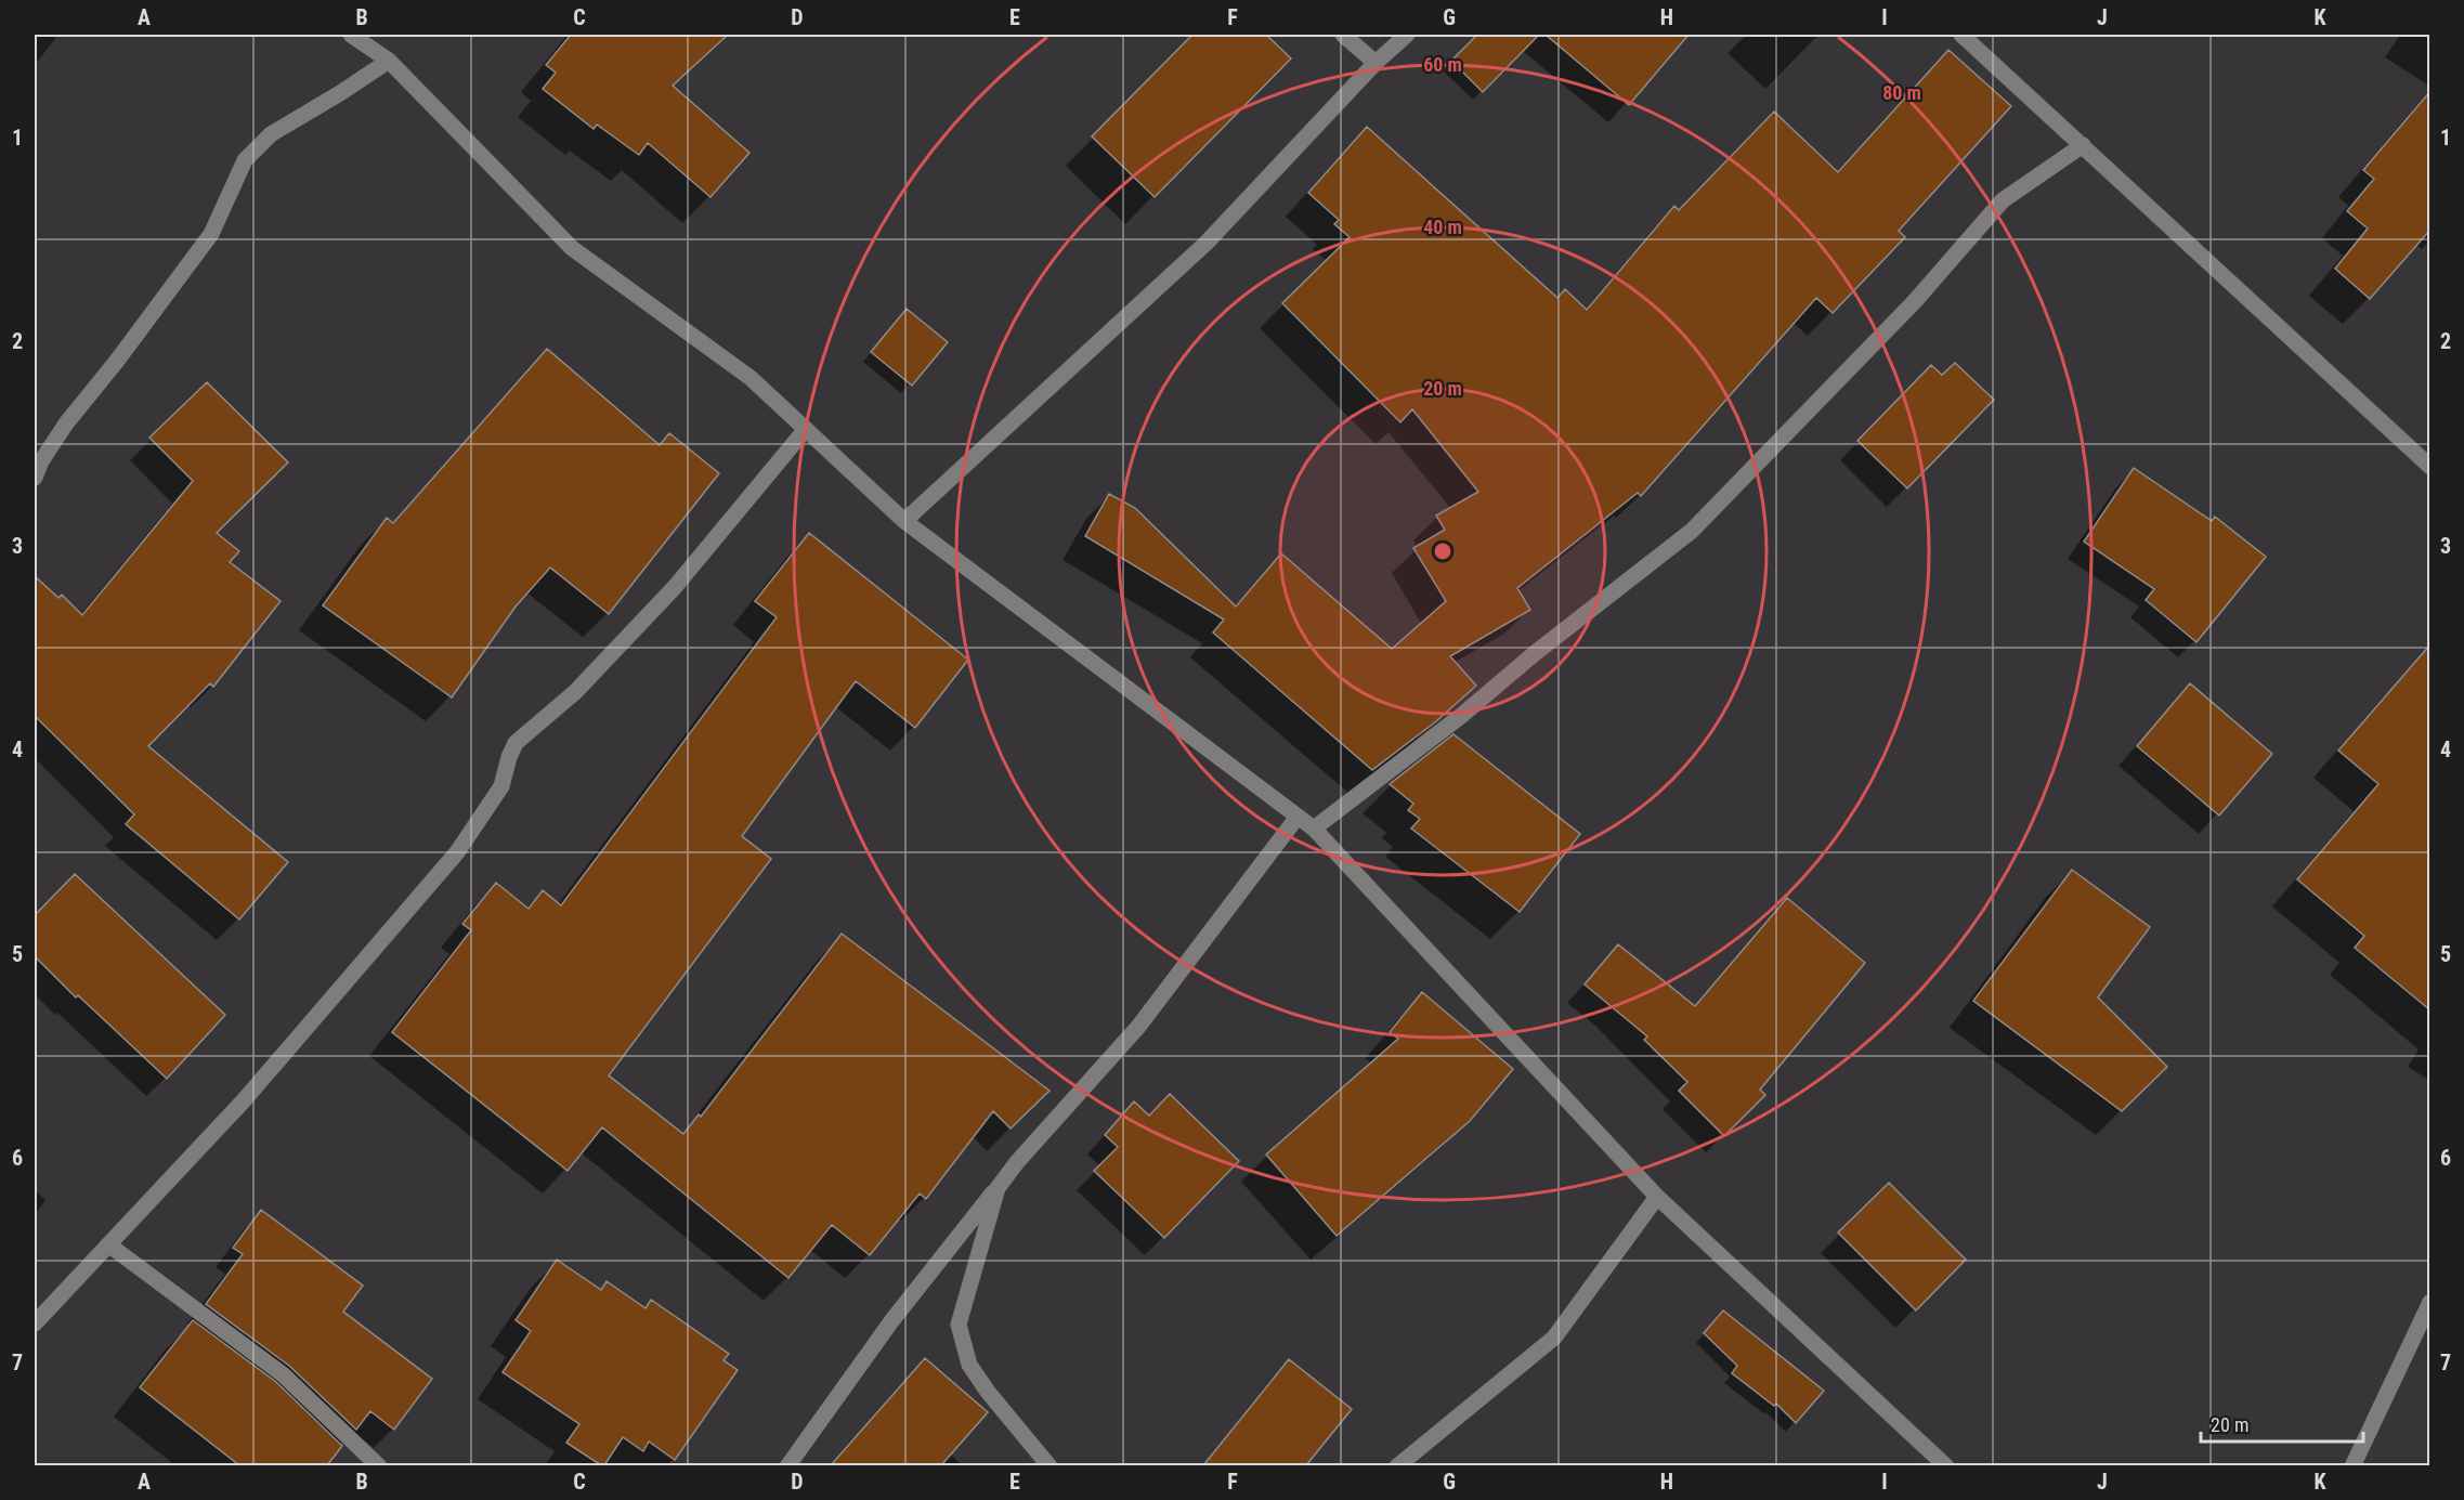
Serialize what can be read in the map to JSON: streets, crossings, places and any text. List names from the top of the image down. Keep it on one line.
{"scale_bar":"20 m","grid":{"columns":["A","B","C","D","E","F","G","H","I","J","K"],"rows":["1","2","3","4","5","6","7"]},"rings":["60 m","80 m","40 m","20 m"]}
